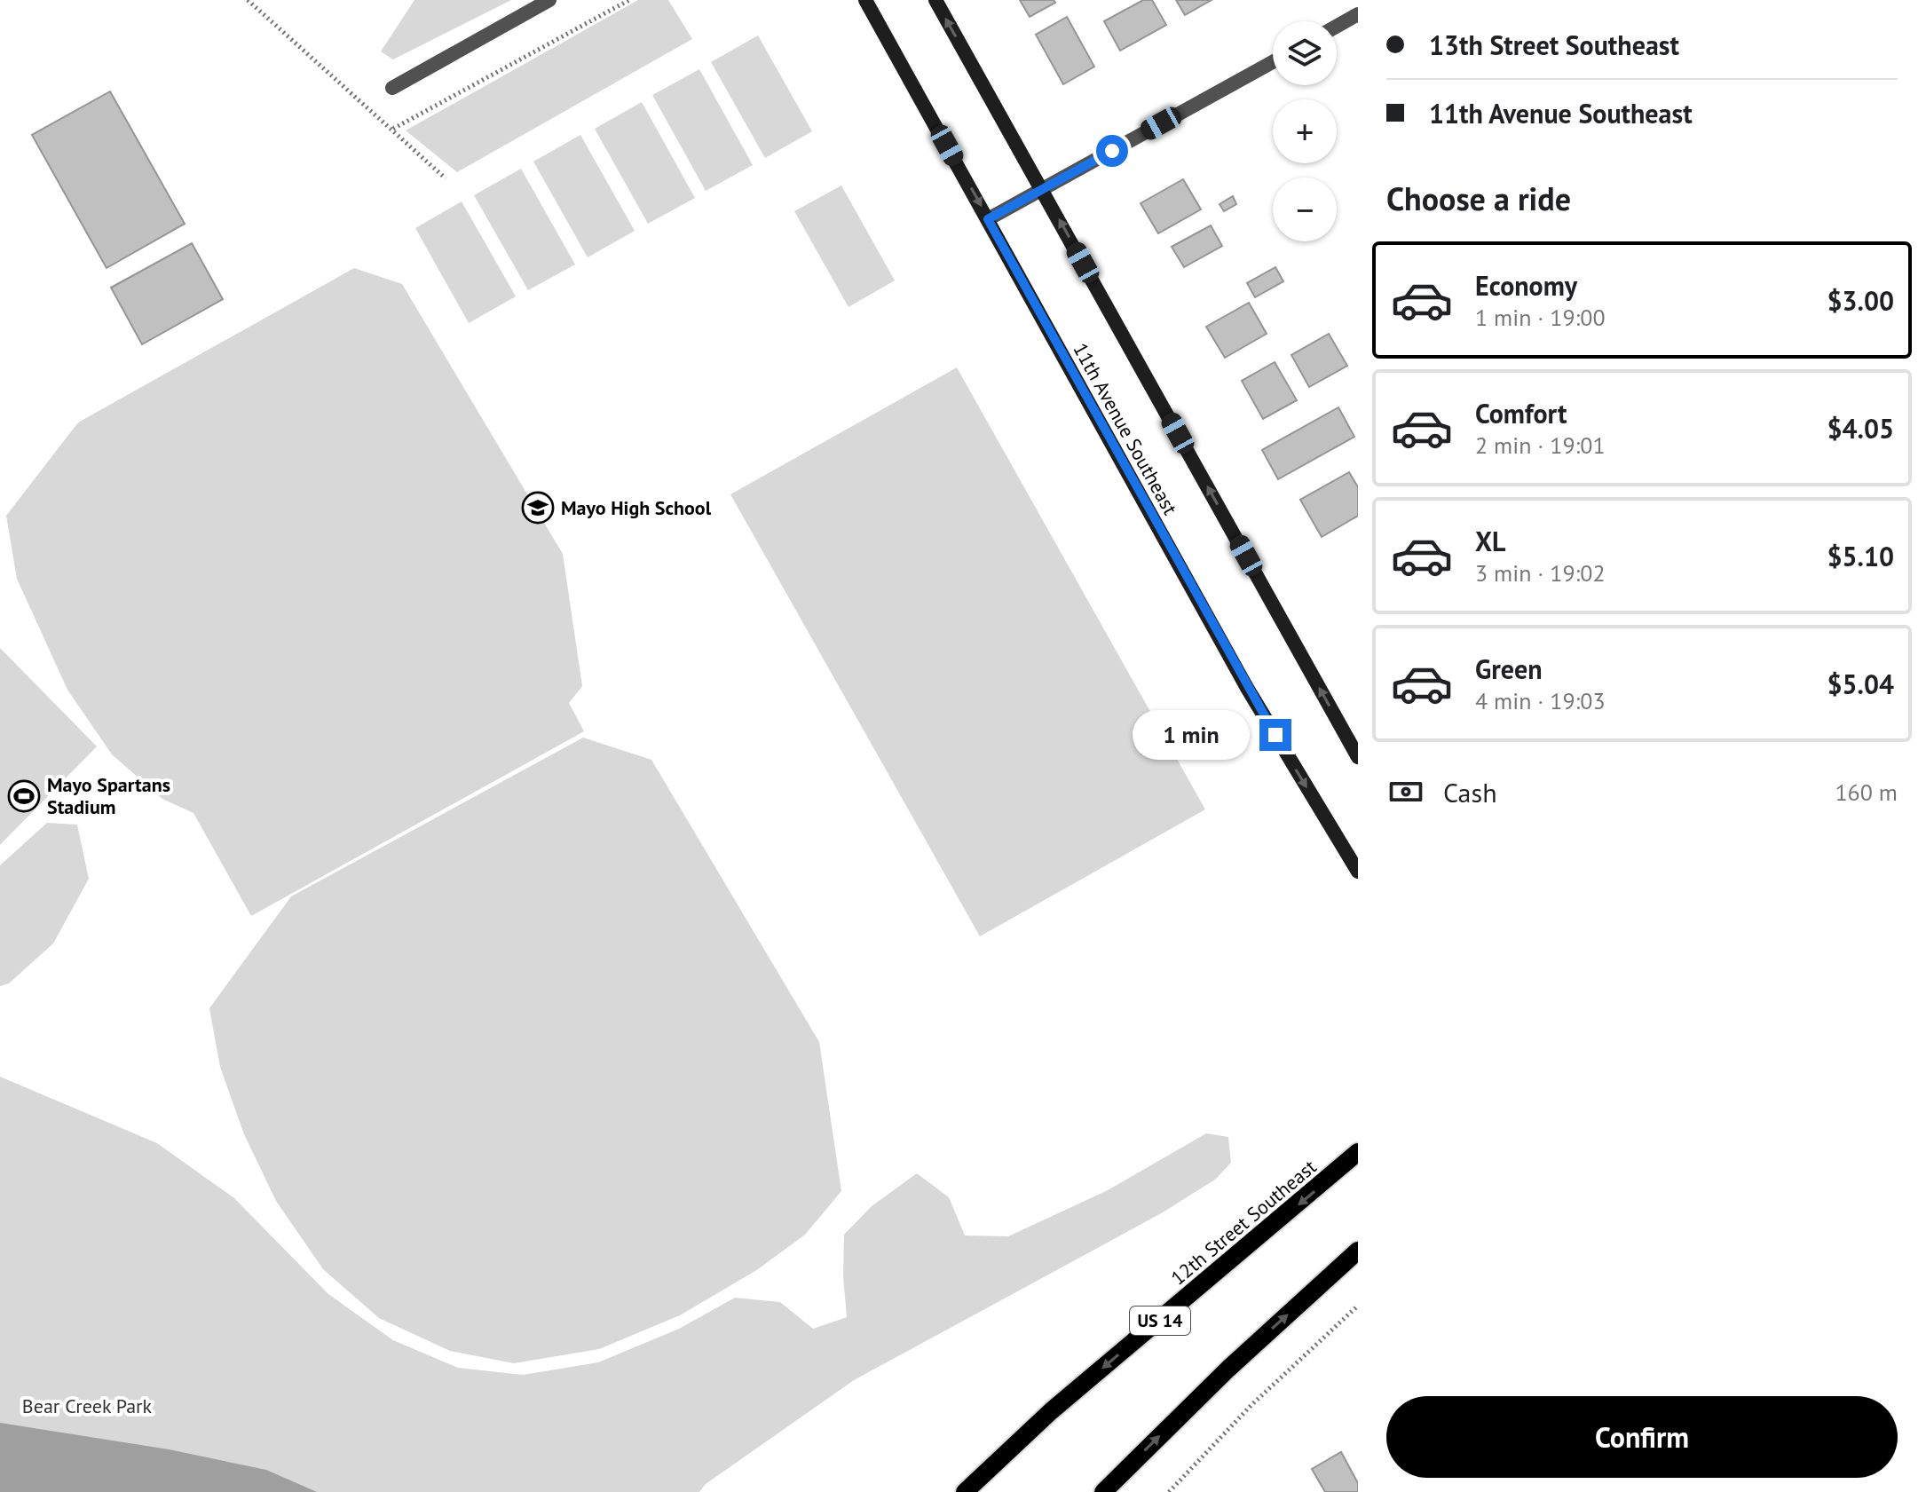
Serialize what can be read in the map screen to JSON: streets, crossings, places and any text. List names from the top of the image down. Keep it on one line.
{"streets":{"main road":["11th Avenue Southeast","12th Street Southeast","US 14"]},"parks":["Bear Creek Park"],"places":{"school or university":["Mayo High School"],"sports":["Mayo Spartans Stadium"]},"page":{"banner":["13th Street Southeast","11th Avenue Southeast"],"map_buttons":["+","−"],"heading":"Choose a ride","list":[{"name":"Economy","note":"1 min · 19:00","value":"$3.00"},{"name":"Comfort","note":"2 min · 19:01","value":"$4.05"},{"name":"XL","note":"3 min · 19:02","value":"$5.10"},{"name":"Green","note":"4 min · 19:03","value":"$5.04"}],"bubble":"1 min","pay":["Cash","160 m"],"buttons":"Confirm"}}
